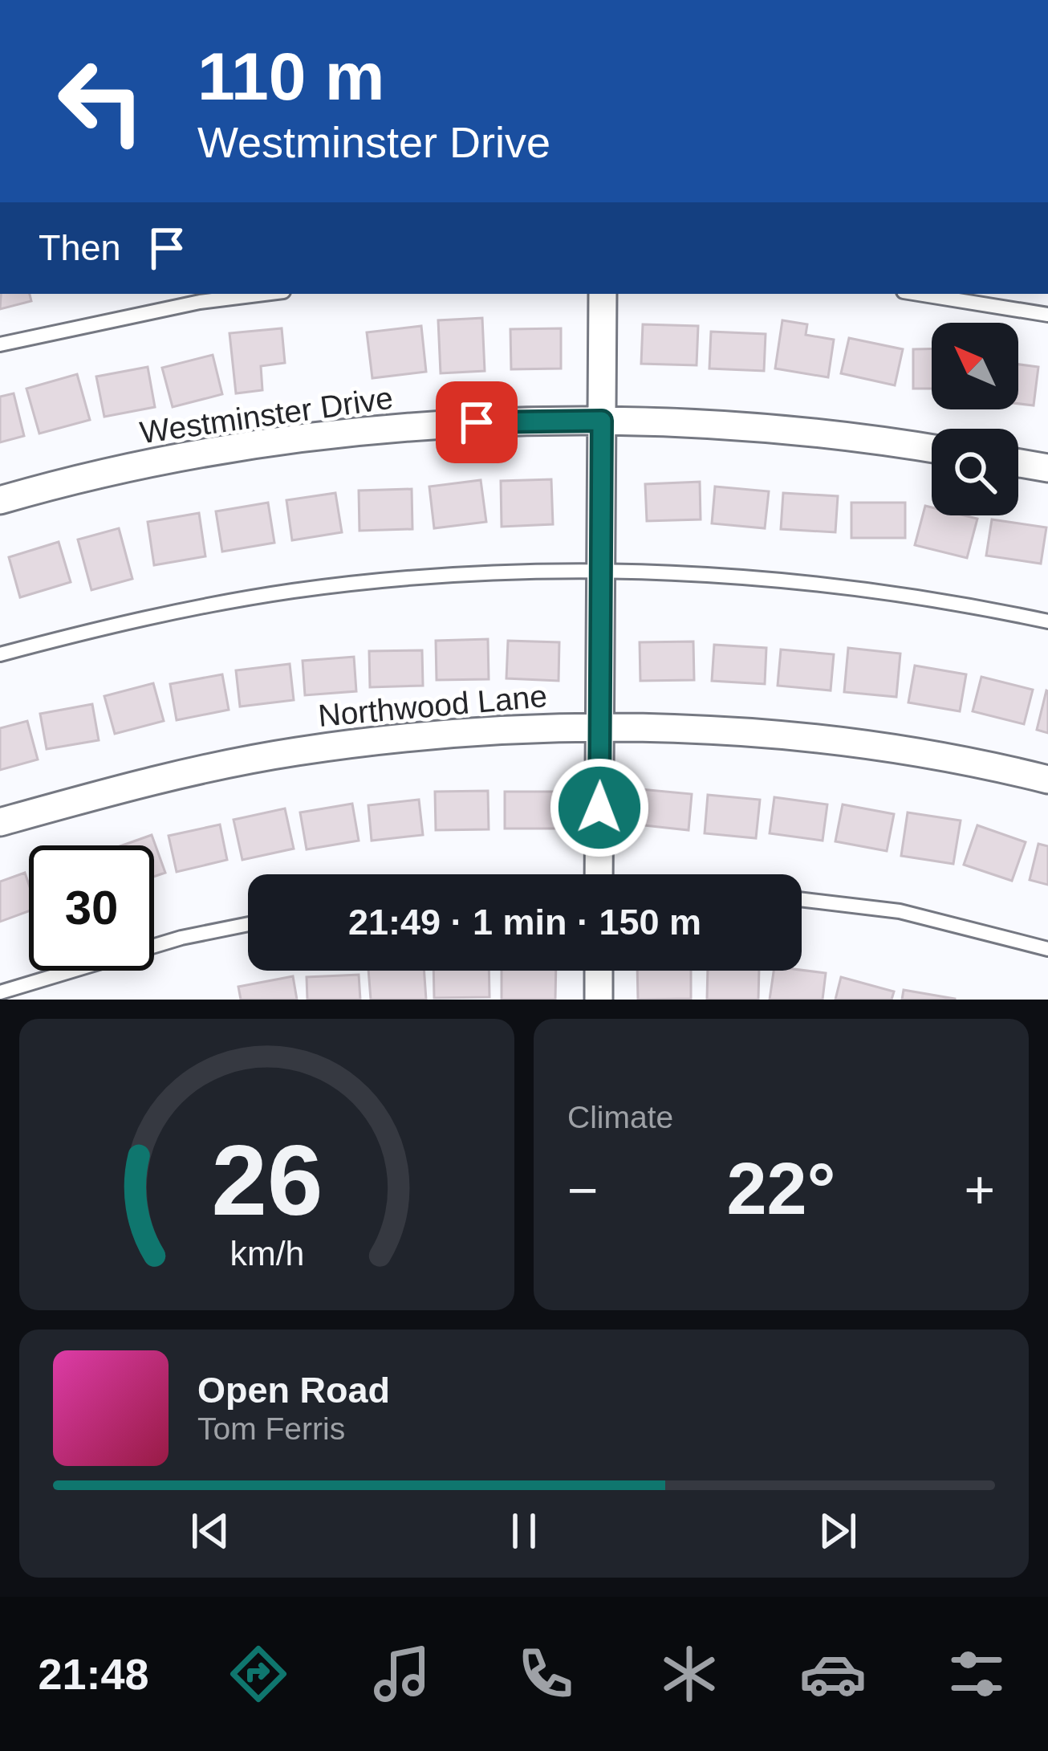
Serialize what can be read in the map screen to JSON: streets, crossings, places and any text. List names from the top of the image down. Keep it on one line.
{"streets":{"street":["Westminster Drive","Northwood Lane"]},"north":"top left","page":{"turn":["110 m","Westminster Drive"],"then":"Then","limit":"30","trip":"21:49 · 1 min · 150 m","tile":"Climate","heat":["−","22°","+"],"song":["Open Road","Tom Ferris"],"tabs":"21:48","gauge":["26","km/h"]}}
